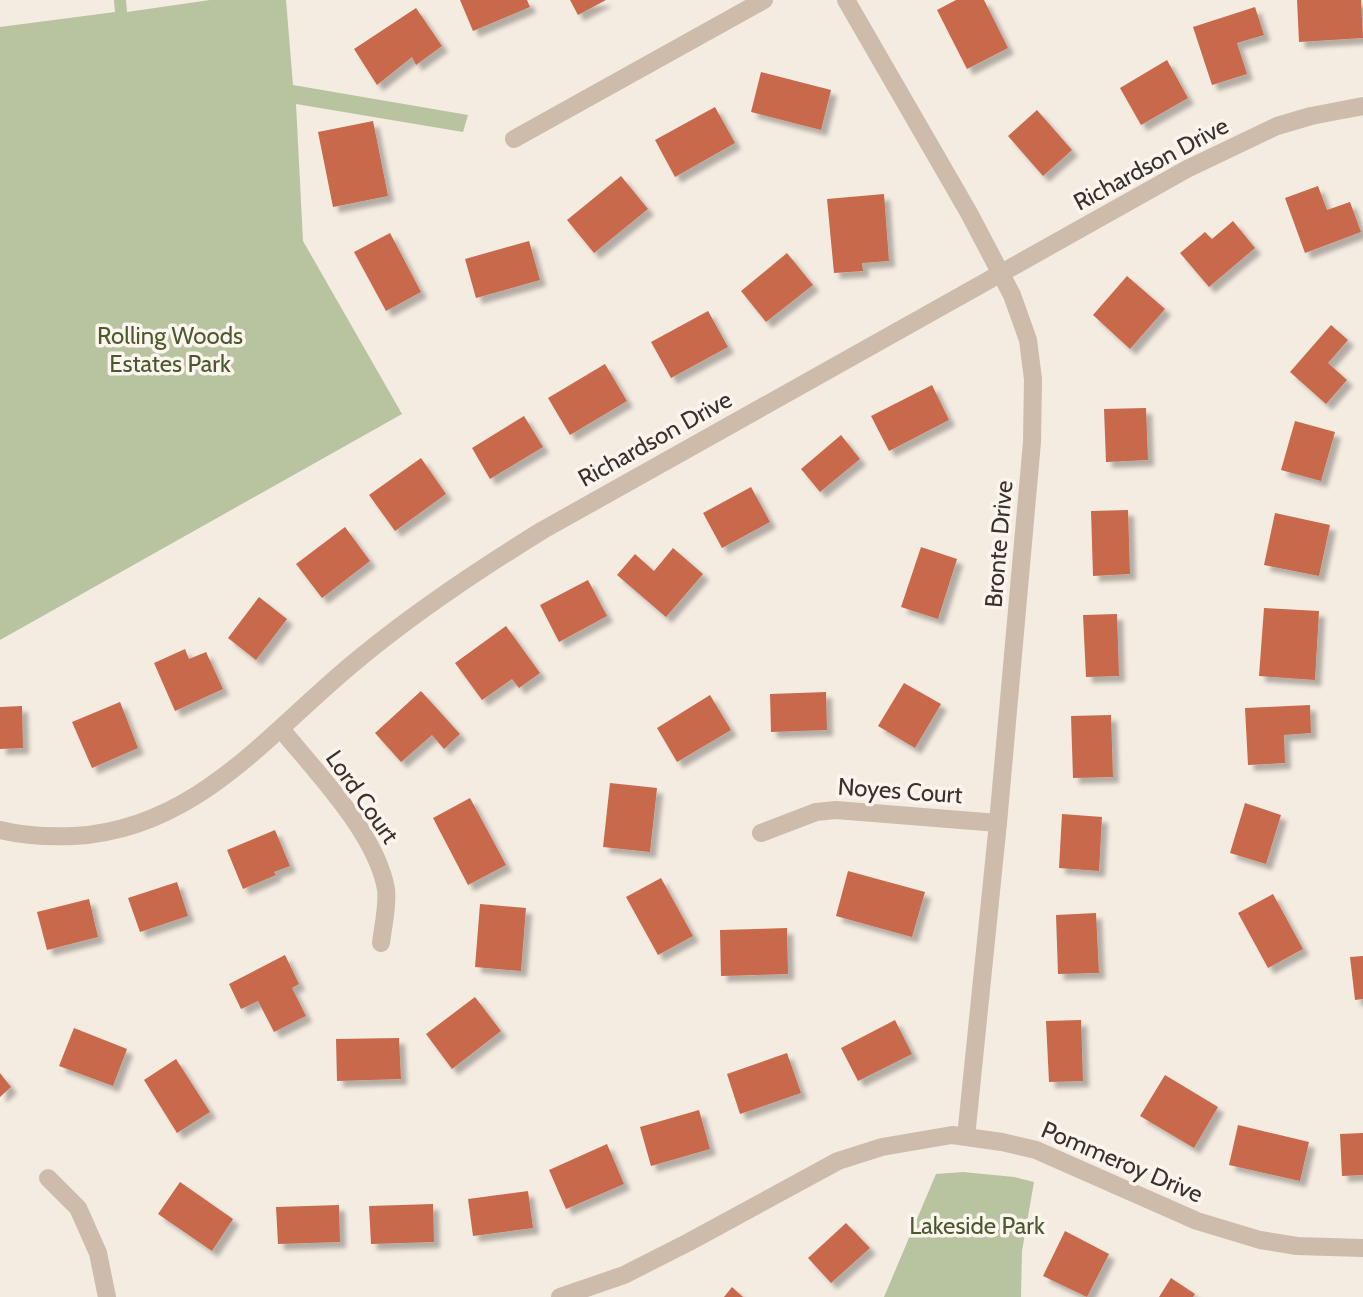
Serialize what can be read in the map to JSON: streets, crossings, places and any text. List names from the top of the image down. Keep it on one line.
{"streets":{"street":["Richardson Drive","Bronte Drive","Noyes Court","Lord Court","Pommeroy Drive"]},"crossings":[["Richardson Drive","Bronte Drive"],["Richardson Drive","Lord Court"],["Bronte Drive","Noyes Court"],["Bronte Drive","Pommeroy Drive"]],"parks":["Rolling Woods Estates Park","Lakeside Park"]}
